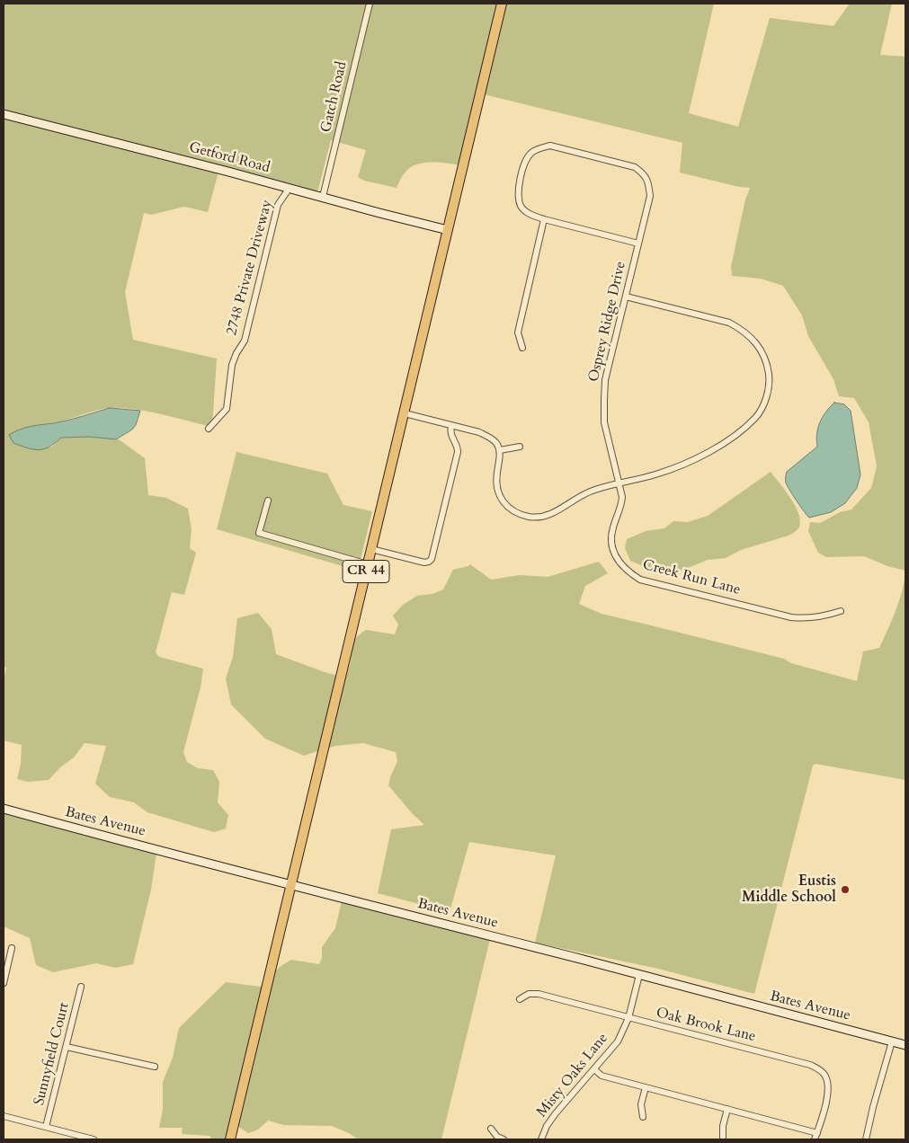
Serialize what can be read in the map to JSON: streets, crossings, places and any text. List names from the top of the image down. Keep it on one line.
{"streets":{"main road":["CR 44"],"street":["Gatch Road","Getford Road","2748 Private Driveway","Osprey Ridge Drive","Creek Run Lane","Bates Avenue","Oak Brook Lane","Sunnyfield Court","Misty Oaks Lane"]},"crossings":[["Gatch Road","Getford Road"],["Getford Road","2748 Private Driveway"],["Getford Road","CR 44"],["Osprey Ridge Drive","Creek Run Lane"],["CR 44","Bates Avenue"],["Bates Avenue","Misty Oaks Lane"],["Oak Brook Lane","Misty Oaks Lane"]],"places":["Eustis Middle School"]}
